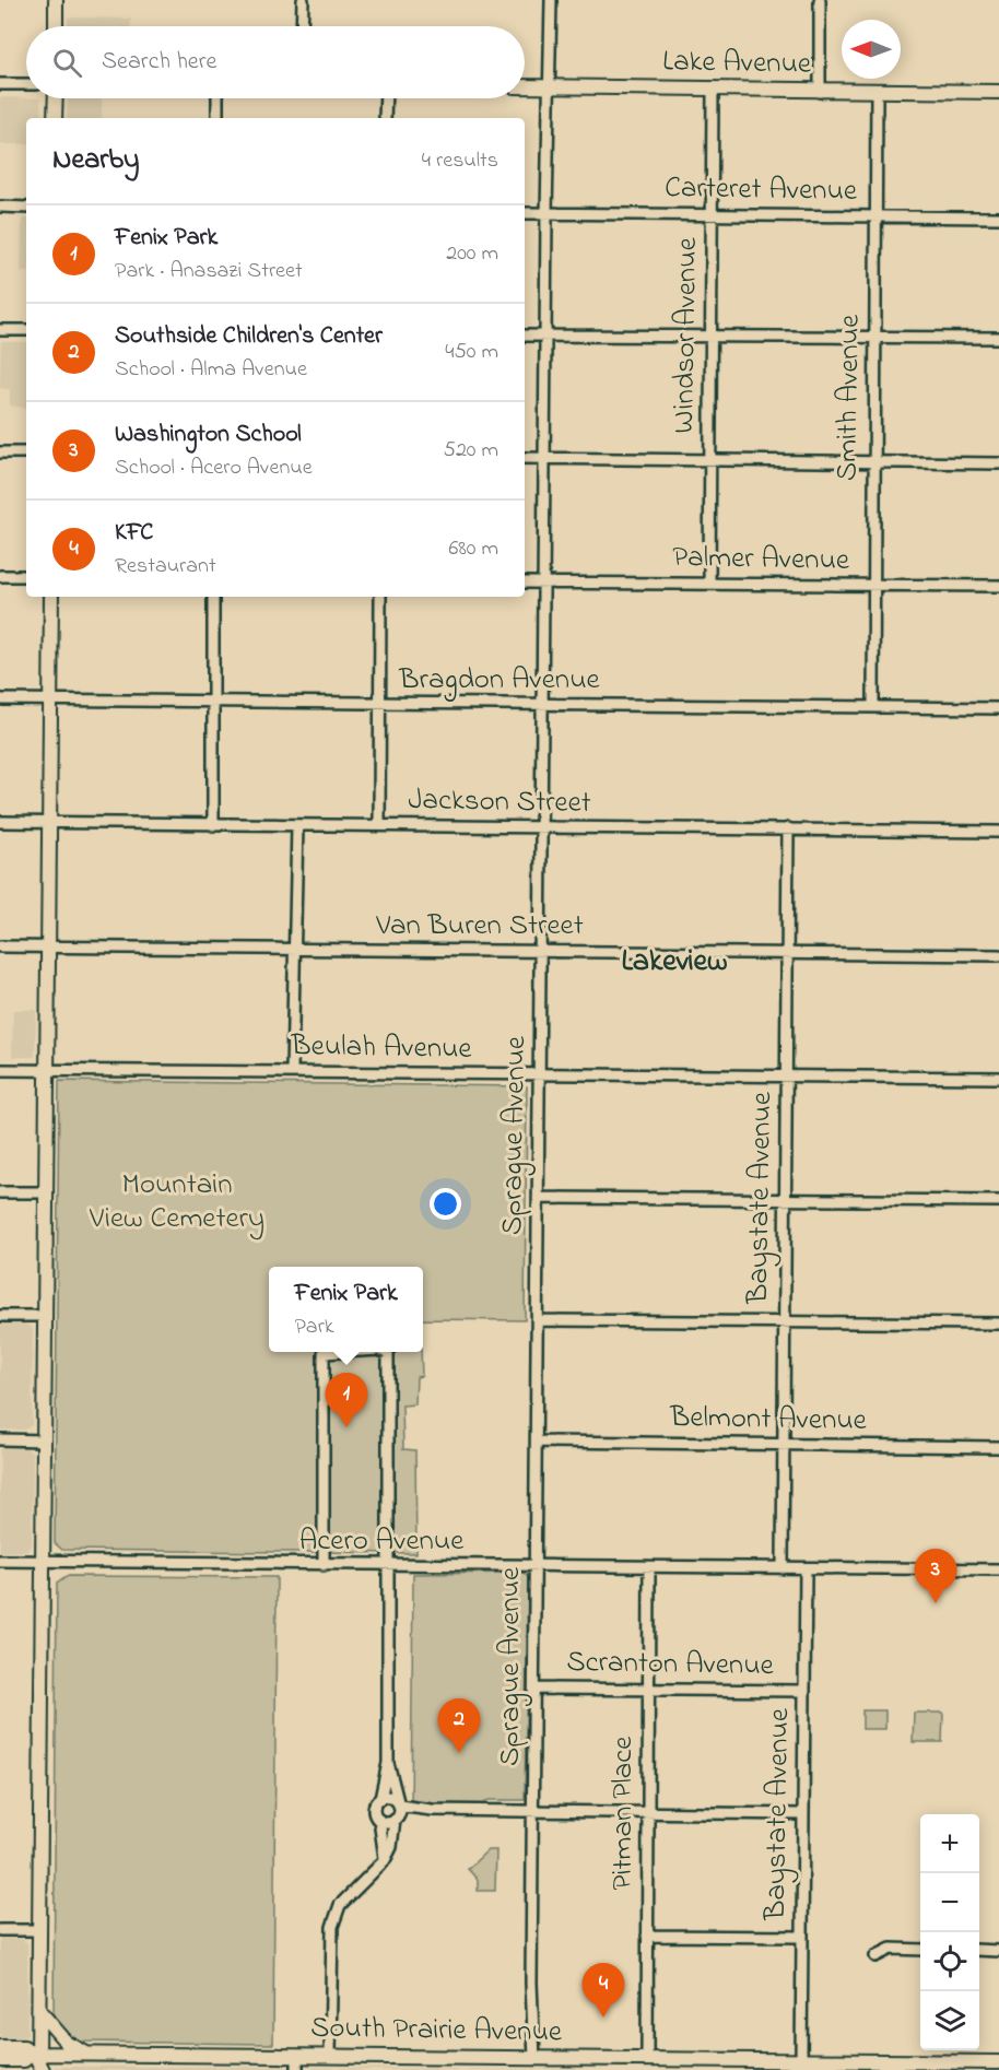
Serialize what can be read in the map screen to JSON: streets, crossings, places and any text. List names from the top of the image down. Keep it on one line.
{"streets":{"main road":["Lake Avenue","South Prairie Avenue"],"street":["Carteret Avenue","Windsor Avenue","Smith Avenue","Palmer Avenue","Bragdon Avenue","Jackson Street","Van Buren Street","Beulah Avenue","Sprague Avenue","Baystate Avenue","Belmont Avenue","Acero Avenue","Scranton Avenue","Pitman Place"]},"crossings":[["Lake Avenue","Windsor Avenue"],["Lake Avenue","Smith Avenue"],["Lake Avenue","Sprague Avenue"],["Carteret Avenue","Windsor Avenue"],["Carteret Avenue","Smith Avenue"],["Carteret Avenue","Sprague Avenue"],["Windsor Avenue","Palmer Avenue"],["Smith Avenue","Palmer Avenue"],["Smith Avenue","Bragdon Avenue"],["Palmer Avenue","Sprague Avenue"],["Bragdon Avenue","Sprague Avenue"],["Jackson Street","Sprague Avenue"],["Jackson Street","Baystate Avenue"],["Van Buren Street","Sprague Avenue"],["Van Buren Street","Baystate Avenue"],["Beulah Avenue","Sprague Avenue"],["Beulah Avenue","Baystate Avenue"],["Sprague Avenue","Belmont Avenue"],["Sprague Avenue","Acero Avenue"],["Sprague Avenue","Scranton Avenue"],["Sprague Avenue","South Prairie Avenue"],["Baystate Avenue","Belmont Avenue"],["Baystate Avenue","Acero Avenue"],["Baystate Avenue","Scranton Avenue"],["Baystate Avenue","South Prairie Avenue"],["Acero Avenue","Pitman Place"],["Scranton Avenue","Pitman Place"],["Pitman Place","South Prairie Avenue"]],"districts":["Lakeview"],"parks":["Mountain View Cemetery"],"north":"left","page":{"search":"Search here","heading":["Nearby","4 results"],"list":[{"mark":"1","name":"Fenix Park","note":"Park · Anasazi Street","value":"200 m"},{"mark":"2","name":"Southside Children's Center","note":"School · Alma Avenue","value":"450 m"},{"mark":"3","name":"Washington School","note":"School · Acero Avenue","value":"520 m"},{"mark":"4","name":"KFC","note":"Restaurant","value":"680 m"}],"popup":["Fenix Park","Park"],"pins":["1","3","2","4"],"map_buttons":["+","−"]}}
